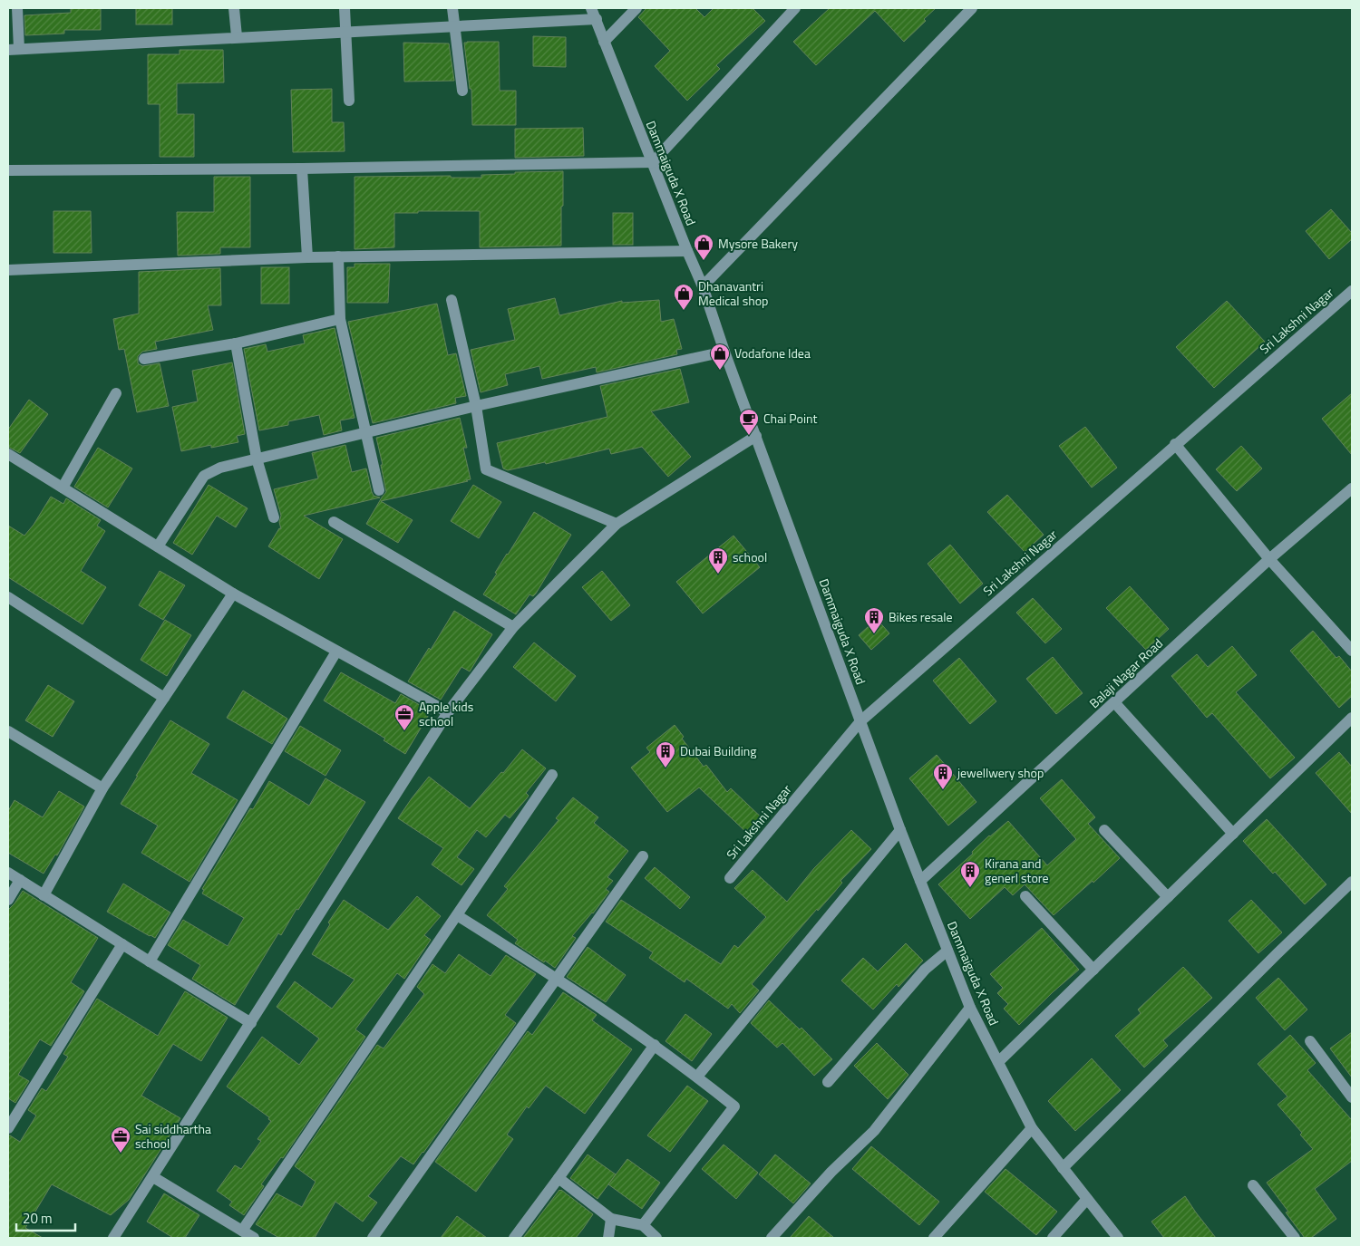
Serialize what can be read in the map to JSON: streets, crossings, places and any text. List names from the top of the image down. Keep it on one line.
{"streets":{"street":["Dammaiguda X Road","Sri Lakshni Nagar","Balaji Nagar Road"]},"crossings":[["Dammaiguda X Road","Sri Lakshni Nagar"],["Dammaiguda X Road","Balaji Nagar Road"]],"places":{"shop":["Mysore Bakery","Dhanavantri Medical shop","Vodafone Idea"],"cafe":["Chai Point"],"building":["school","Bikes resale","Dubai Building","jewellwery shop","Kirana and generl store"],"office":["Apple kids school","Sai siddhartha school"]},"scale_bar":"20 m"}
